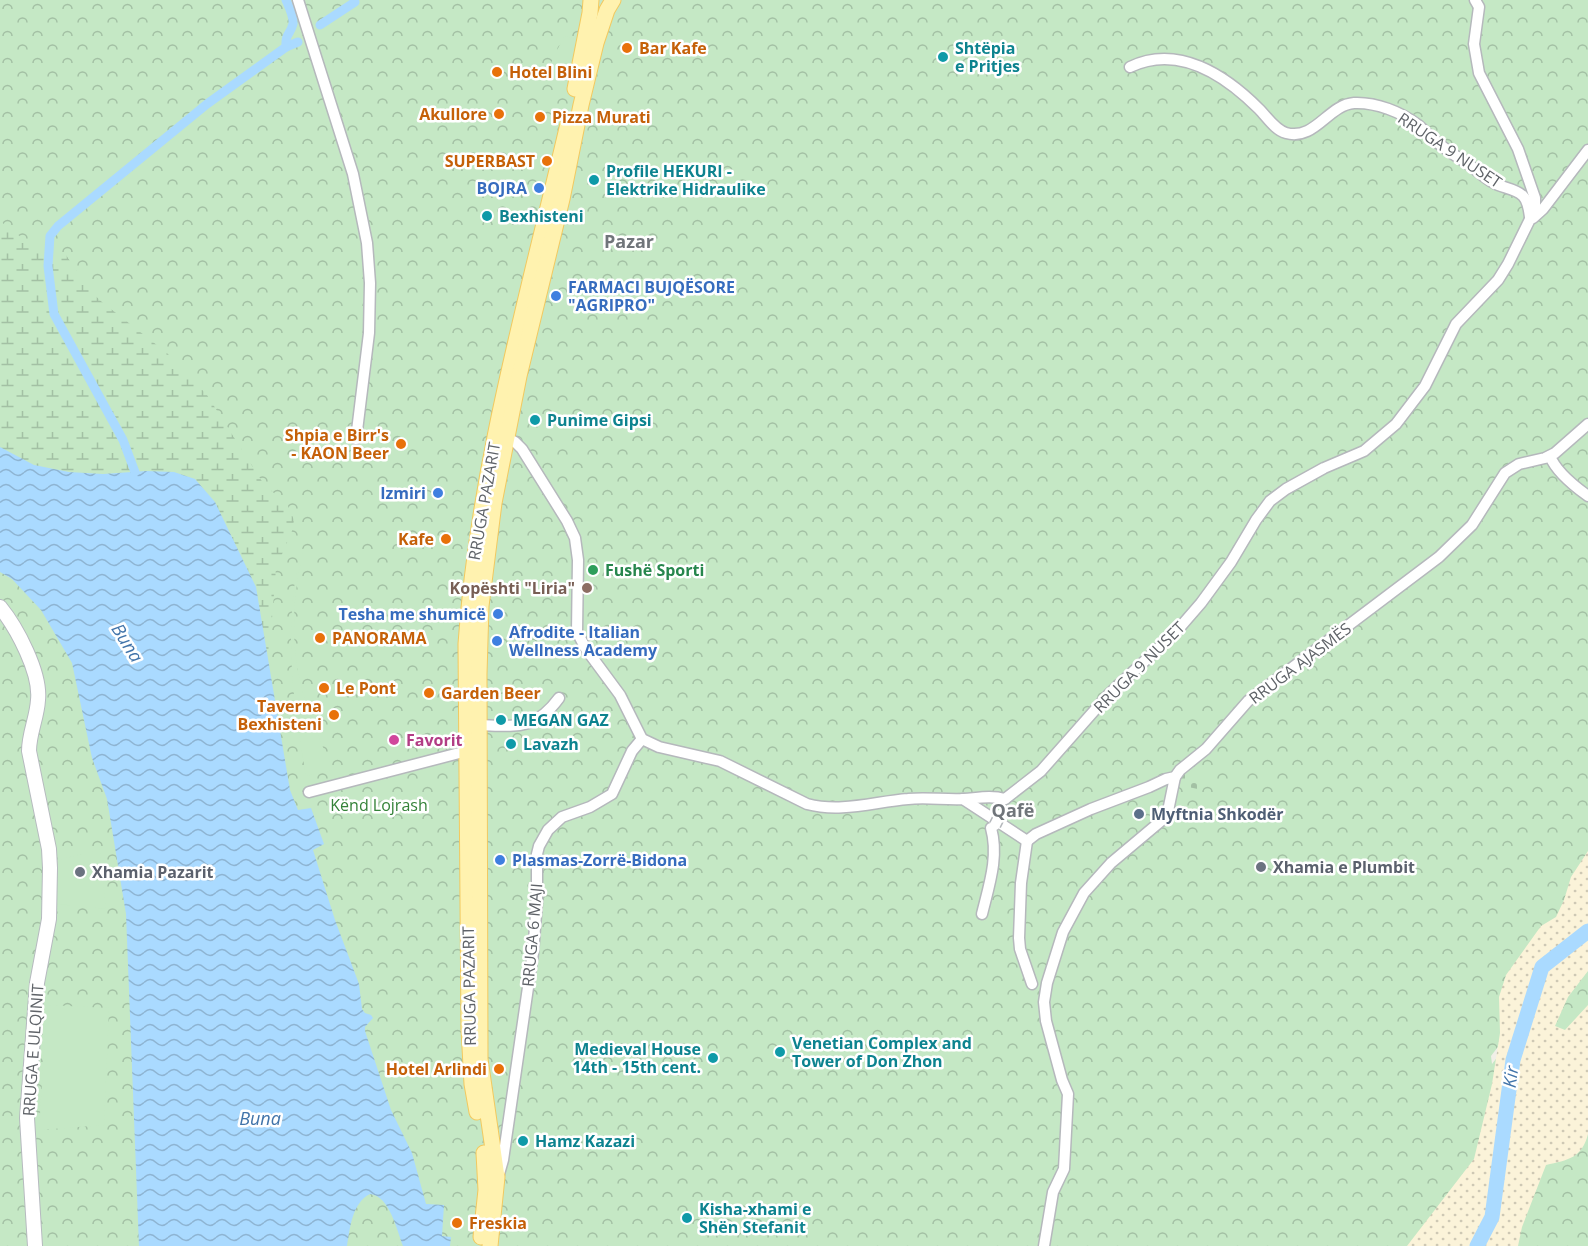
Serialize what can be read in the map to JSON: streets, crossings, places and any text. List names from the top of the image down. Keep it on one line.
{"streets":{"main road":["RRUGA PAZARIT","RRUGA E ULQINIT"],"street":["RRUGA 9 NUSET","RRUGA AJASMËS","RRUGA 6 MAJI"]},"crossings":[["RRUGA PAZARIT","RRUGA 6 MAJI"]],"districts":["Pazar","Qafë"],"water":["Buna","Kir"],"parks":["Kënd Lojrash"],"places":["Bar Kafe","Shtëpia e Pritjes","Hotel Blini","Akullore","Pizza Murati","SUPERBAST","Profile HEKURI - Elektrike Hidraulike","BOJRA","Bexhisteni","FARMACI BUJQËSORE \"AGRIPRO\"","Punime Gipsi","Shpia e Birr's - KAON Beer","Izmiri","Kafe","Fushë Sporti","Kopështi \"Liria\"","Tesha me shumicë","PANORAMA","Afrodite - Italian Wellness Academy","Le Pont","Garden Beer","Taverna Bexhisteni","MEGAN GAZ","Favorit","Lavazh","Myftnia Shkodër","Plasmas-Zorrë-Bidona","Xhamia e Plumbit","Xhamia Pazarit","Venetian Complex and Tower of Don Zhon","Medieval House 14th - 15th cent.","Hotel Arlindi","Hamz Kazazi","Kisha-xhami e Shën Stefanit","Freskia"]}
